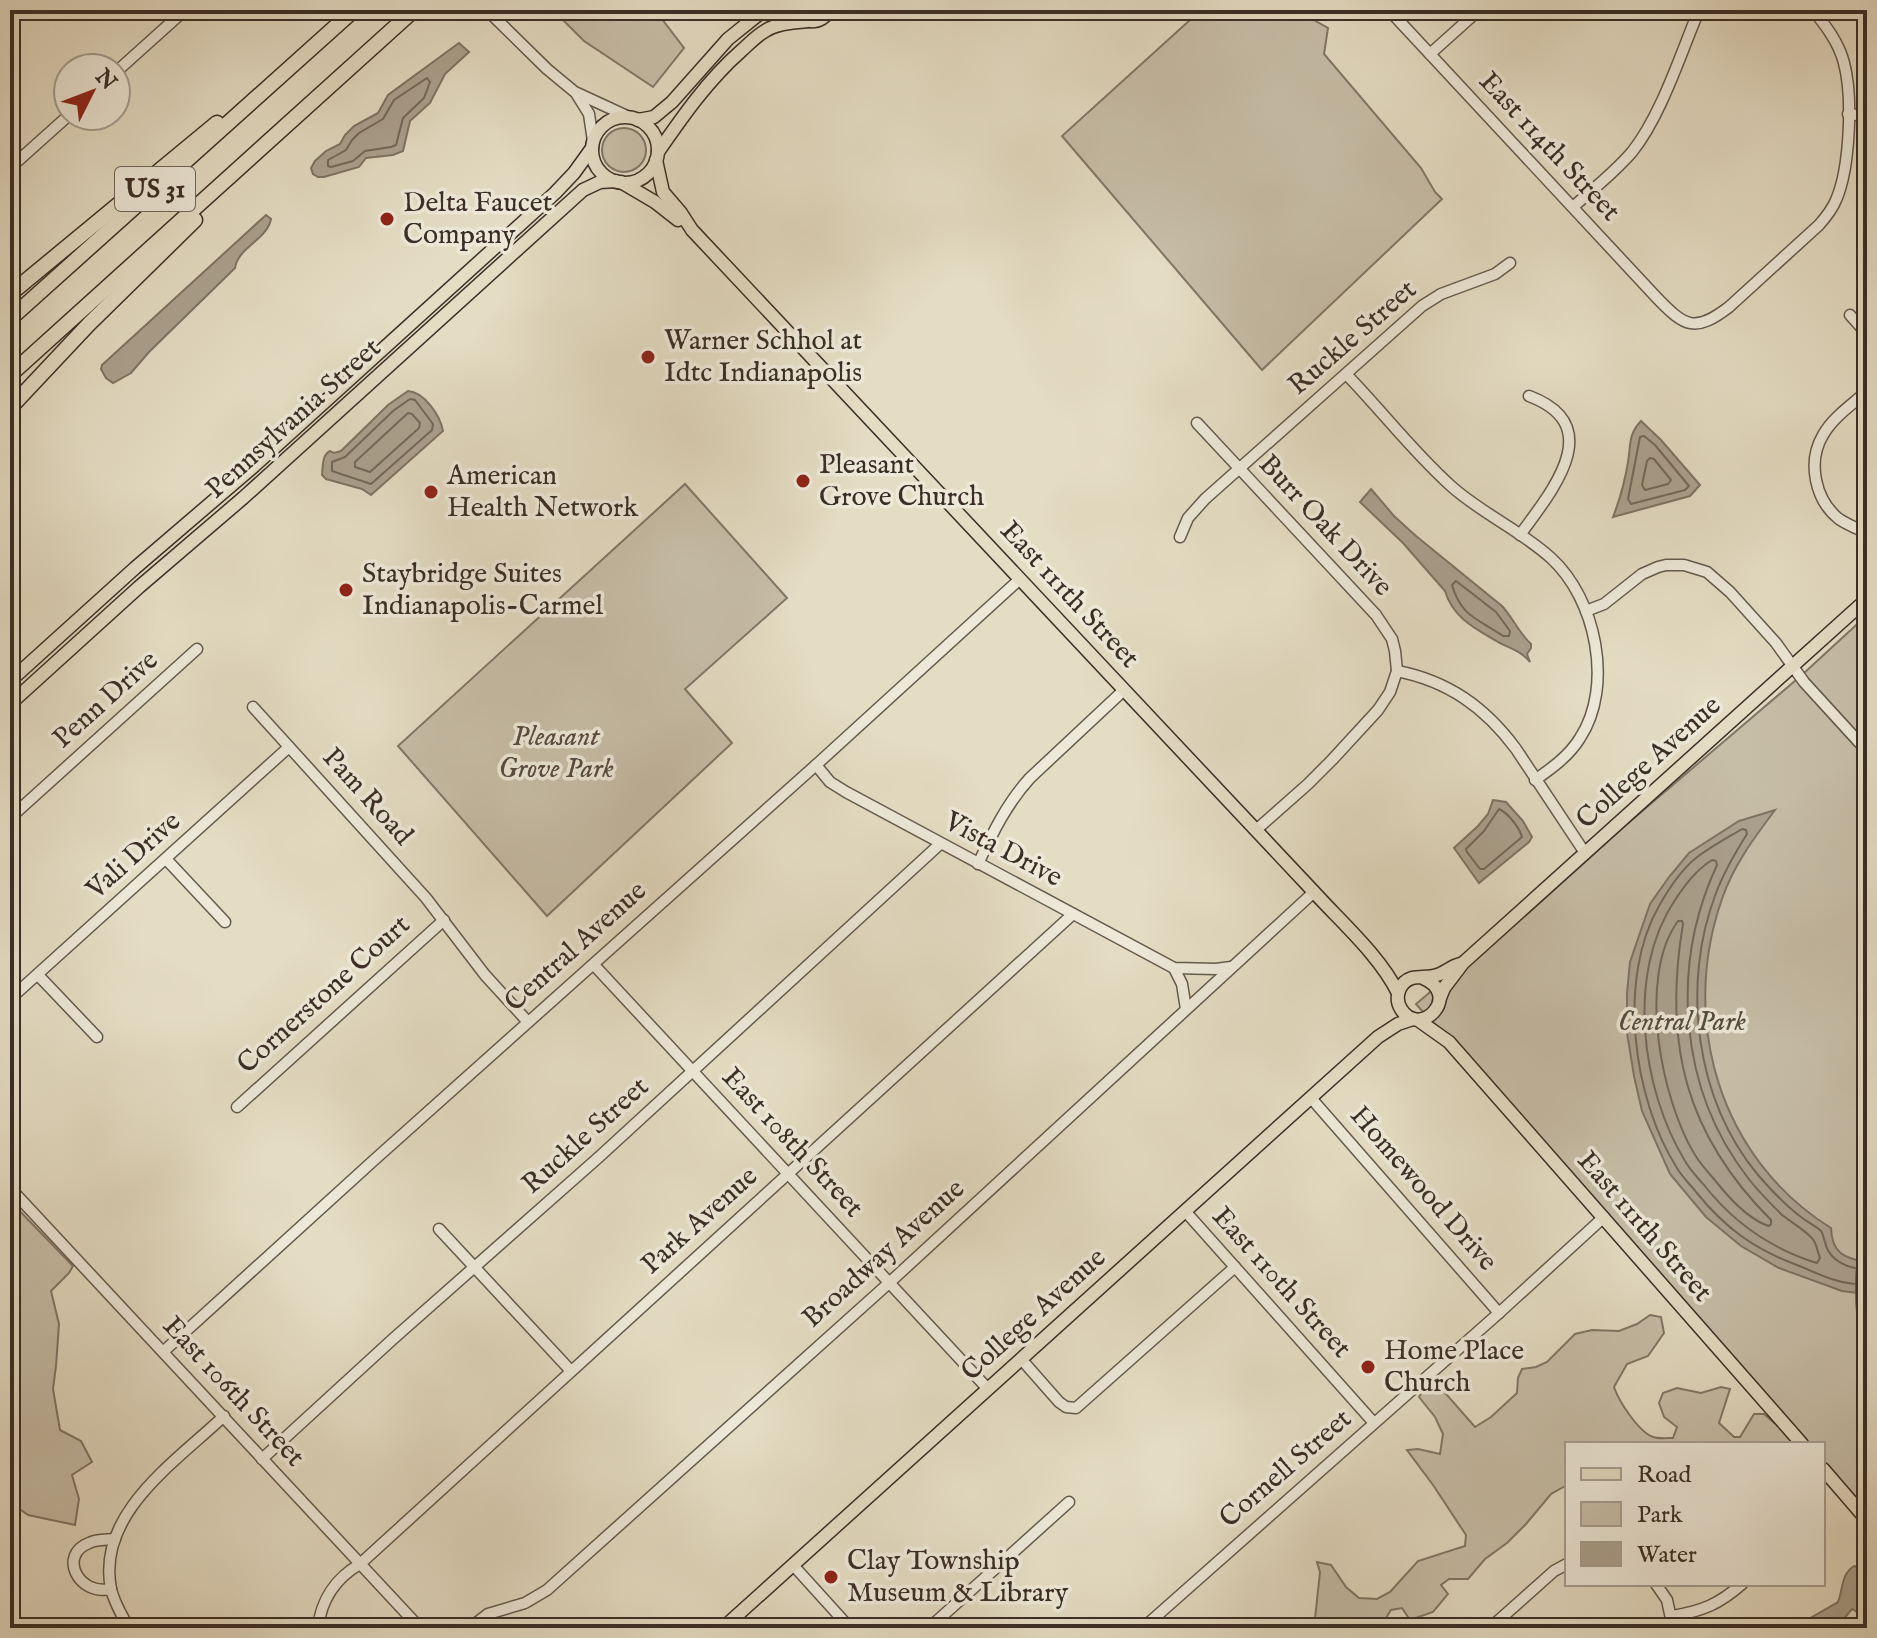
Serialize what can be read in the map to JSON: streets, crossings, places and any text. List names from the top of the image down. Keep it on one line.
{"streets":{"highway":["US 31"],"main road":["Pennsylvania Street","East 111th Street","College Avenue"],"street":["East 114th Street","Ruckle Street","Burr Oak Drive","Penn Drive","Pam Road","Vista Drive","Vali Drive","Central Avenue","Cornerstone Court","East 108th Street","Homewood Drive","Park Avenue","Broadway Avenue","East 110th Street","East 106th Street","Cornell Street"]},"crossings":[["Ruckle Street","Burr Oak Drive"],["Ruckle Street","Vista Drive"],["Ruckle Street","East 108th Street"],["Ruckle Street","East 106th Street"],["Pennsylvania Street","East 111th Street"],["East 111th Street","College Avenue"],["East 111th Street","Central Avenue"],["East 111th Street","Broadway Avenue"],["East 111th Street","Cornell Street"],["College Avenue","East 108th Street"],["College Avenue","Homewood Drive"],["College Avenue","East 110th Street"],["Pam Road","Vali Drive"],["Pam Road","Central Avenue"],["Pam Road","Cornerstone Court"],["Vista Drive","Central Avenue"],["Vista Drive","Park Avenue"],["Vista Drive","Broadway Avenue"],["Central Avenue","East 108th Street"],["Central Avenue","East 106th Street"],["East 108th Street","Park Avenue"],["East 108th Street","Broadway Avenue"],["Homewood Drive","Cornell Street"],["Park Avenue","East 106th Street"],["East 110th Street","Cornell Street"]],"parks":["Pleasant Grove Park","Central Park"],"places":["Delta Faucet Company","Warner Schhol at Idtc Indianapolis","Pleasant Grove Church","American Health Network","Staybridge Suites Indianapolis-Carmel","Home Place Church","Clay Township Museum & Library"],"legend":["Road","Park","Water"],"north":"top right"}
